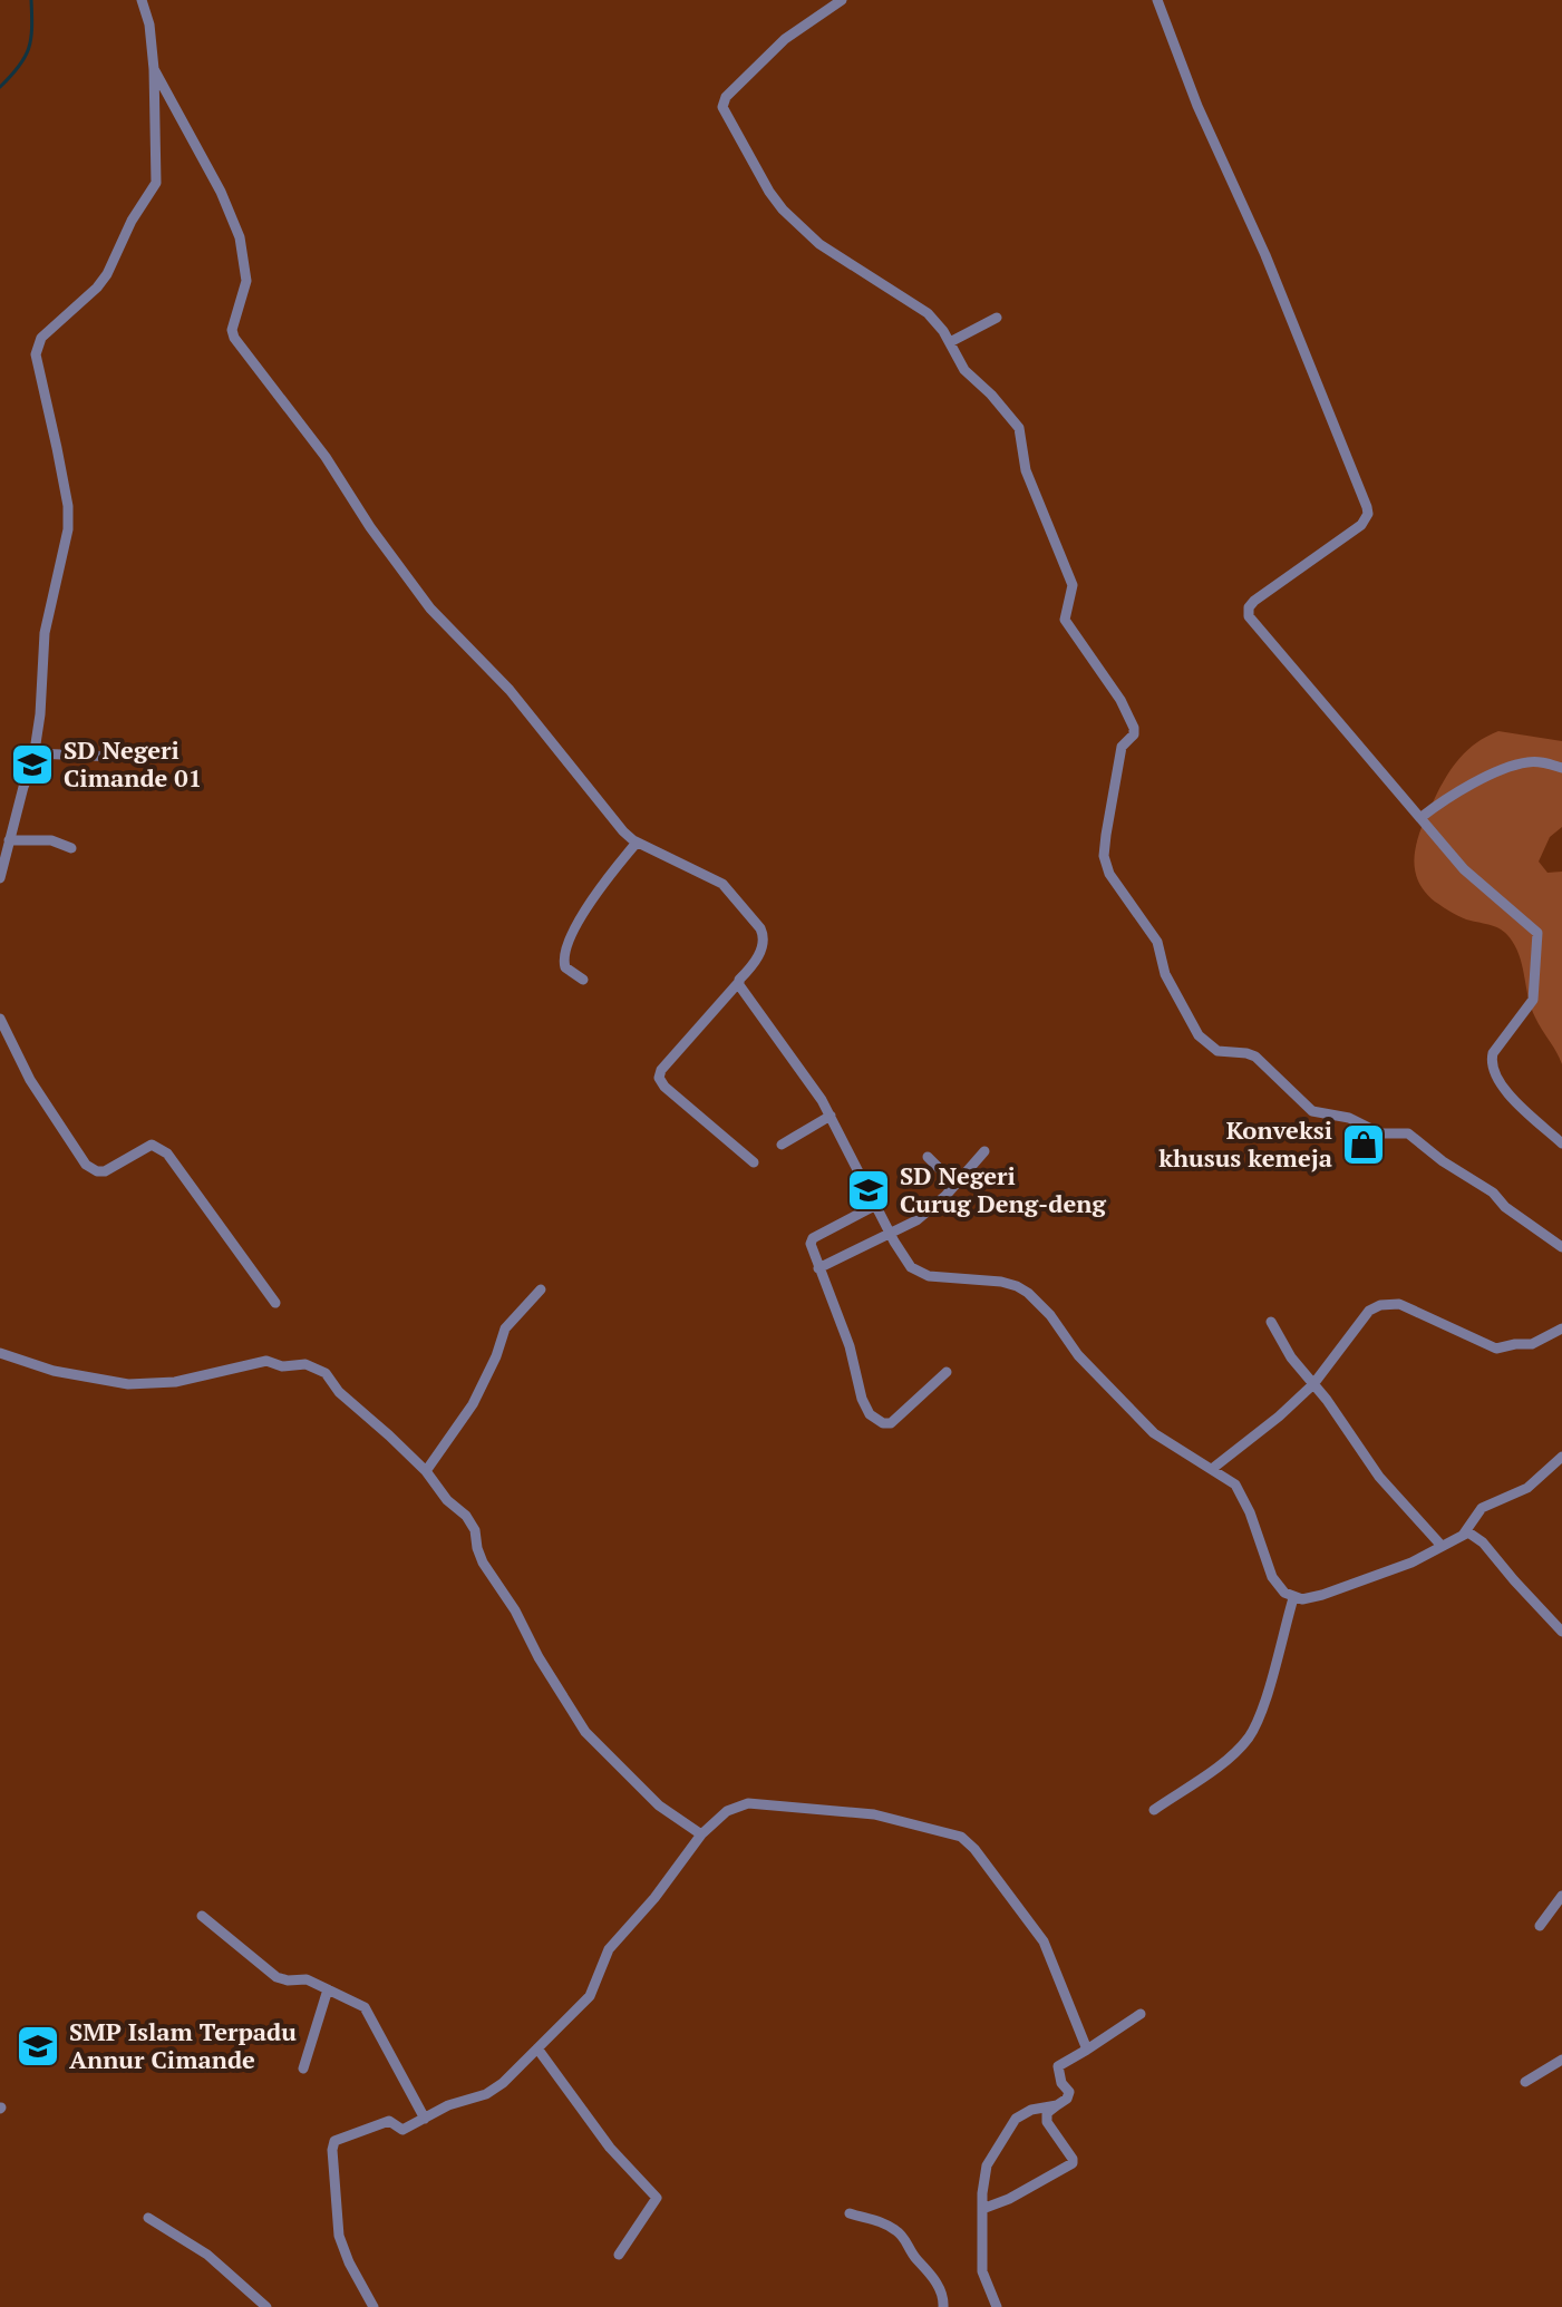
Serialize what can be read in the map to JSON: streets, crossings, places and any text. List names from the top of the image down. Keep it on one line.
{"places":{"school or university":["SD Negeri Cimande 01","SD Negeri Curug Deng-deng","SMP Islam Terpadu Annur Cimande"],"shop":["Konveksi khusus kemeja"]}}
